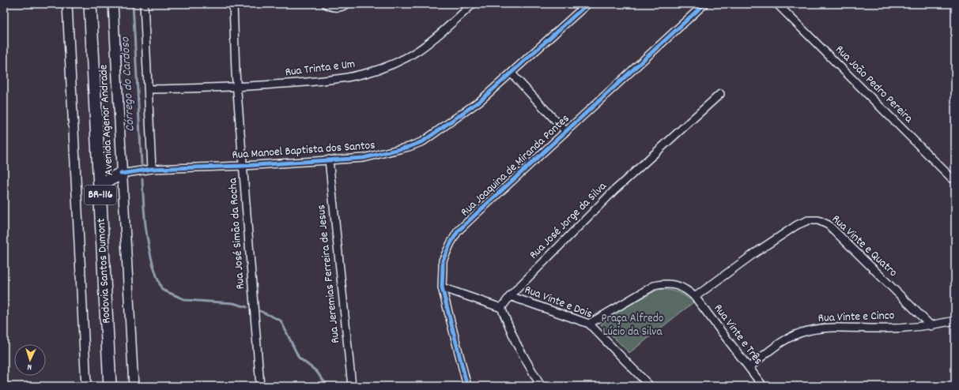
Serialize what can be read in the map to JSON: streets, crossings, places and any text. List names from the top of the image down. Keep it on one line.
{"streets":{"highway":["BR-116","Rodovia Santos Dumont"],"street":["Rua Trinta e Um","Rua João Pedro Pereira","Avenida Agenor Andrade","Rua Manoel Baptista dos Santos","Rua Joaquina de Miranda Pontes","Rua José Jorge da Silva","Rua José Simão da Rocha","Rua Vinte e Quatro","Rua Jeremias Ferreira de Jesus","Rua Vinte e Dois","Rua Vinte e Cinco","Rua Vinte e Três"]},"crossings":[["Rua Trinta e Um","Rua José Simão da Rocha"],["Avenida Agenor Andrade","Rua Manoel Baptista dos Santos"],["Rua Manoel Baptista dos Santos","Rua José Simão da Rocha"],["Rua Manoel Baptista dos Santos","Rua Jeremias Ferreira de Jesus"],["Rua José Jorge da Silva","Rua Vinte e Dois"],["Rua Vinte e Quatro","Rua Vinte e Cinco"],["Rua Vinte e Quatro","Rua Vinte e Três"],["Rua Vinte e Cinco","Rua Vinte e Três"]],"water":["Córrego do Cardoso"],"parks":["Praça Alfredo Lúcio da Silva"],"north":"bottom"}
